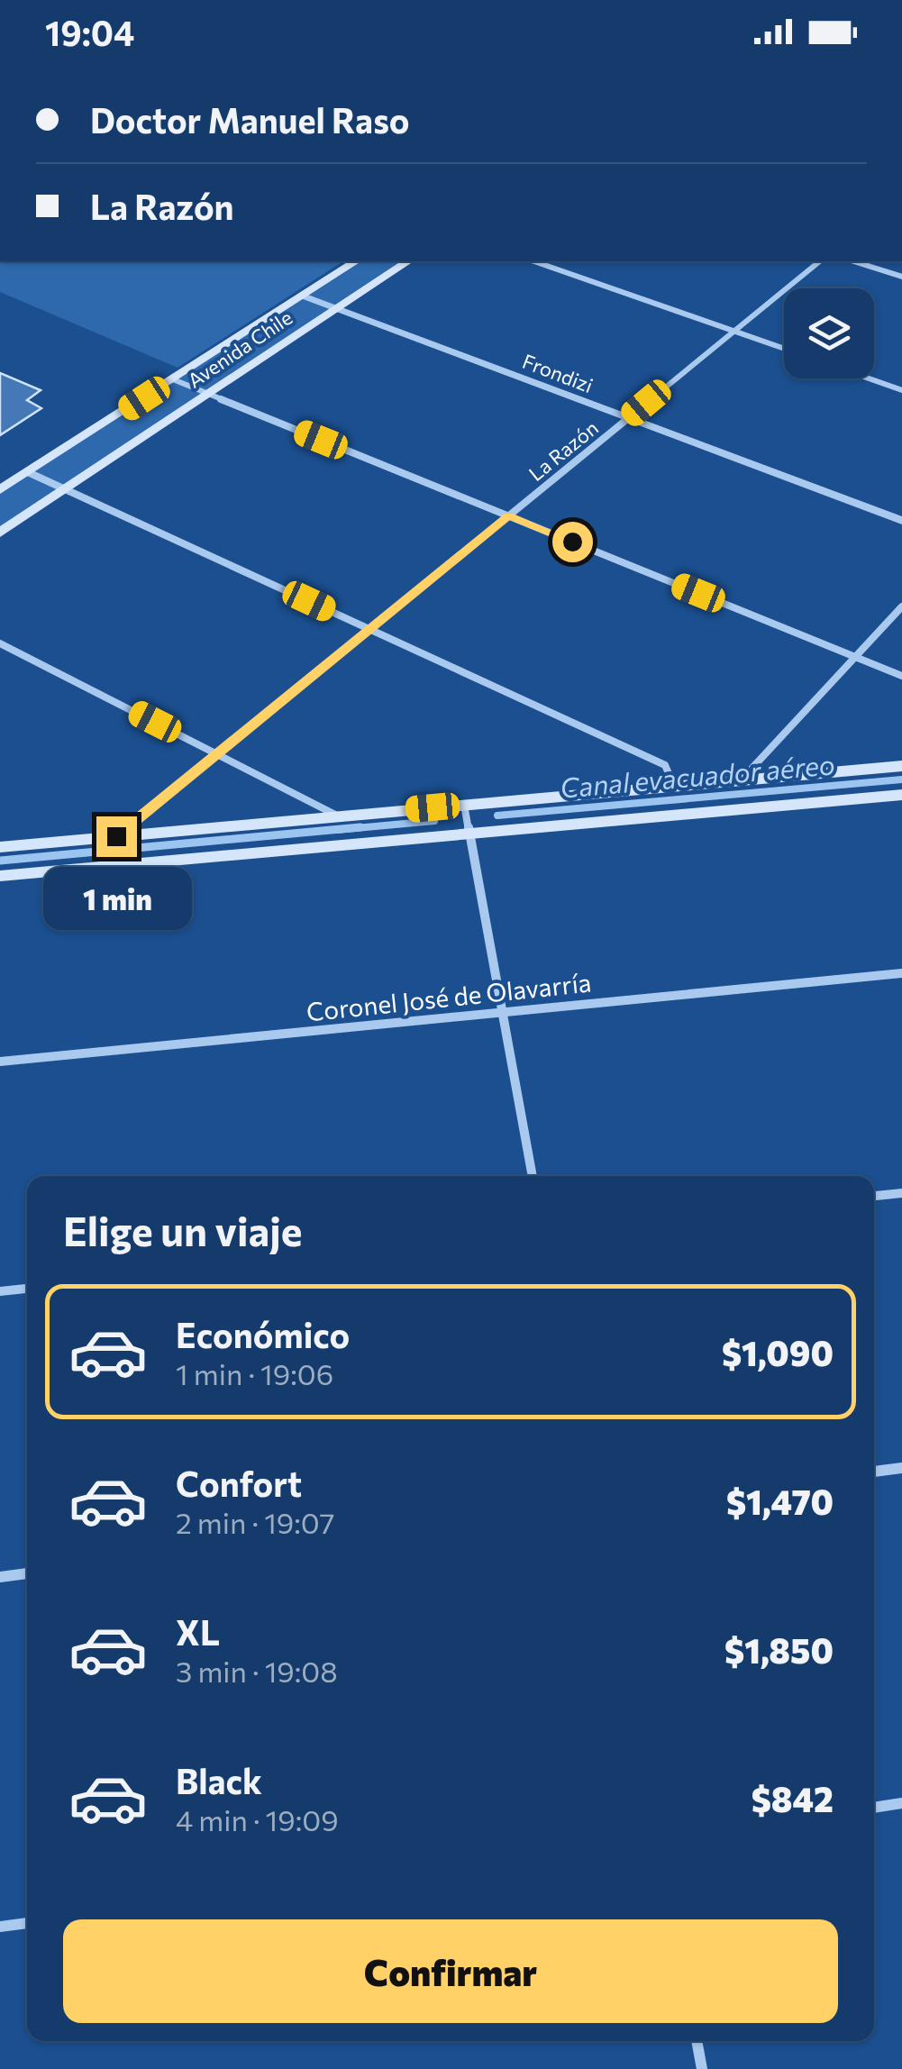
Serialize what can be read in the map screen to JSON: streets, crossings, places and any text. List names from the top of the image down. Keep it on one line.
{"streets":{"main road":["Avenida Chile"],"street":["Frondizi","La Razón","Coronel José de Olavarría"]},"crossings":[["Avenida Chile","Frondizi"],["Frondizi","La Razón"]],"water":["Canal evacuador aéreo"],"page":{"status":"19:04","banner":["Doctor Manuel Raso","La Razón"],"bubble":"1 min","heading":"Elige un viaje","list":[{"name":"Económico","note":"1 min · 19:06","value":"$1,090"},{"name":"Confort","note":"2 min · 19:07","value":"$1,470"},{"name":"XL","note":"3 min · 19:08","value":"$1,850"},{"name":"Black","note":"4 min · 19:09","value":"$842"}],"buttons":"Confirmar"}}
